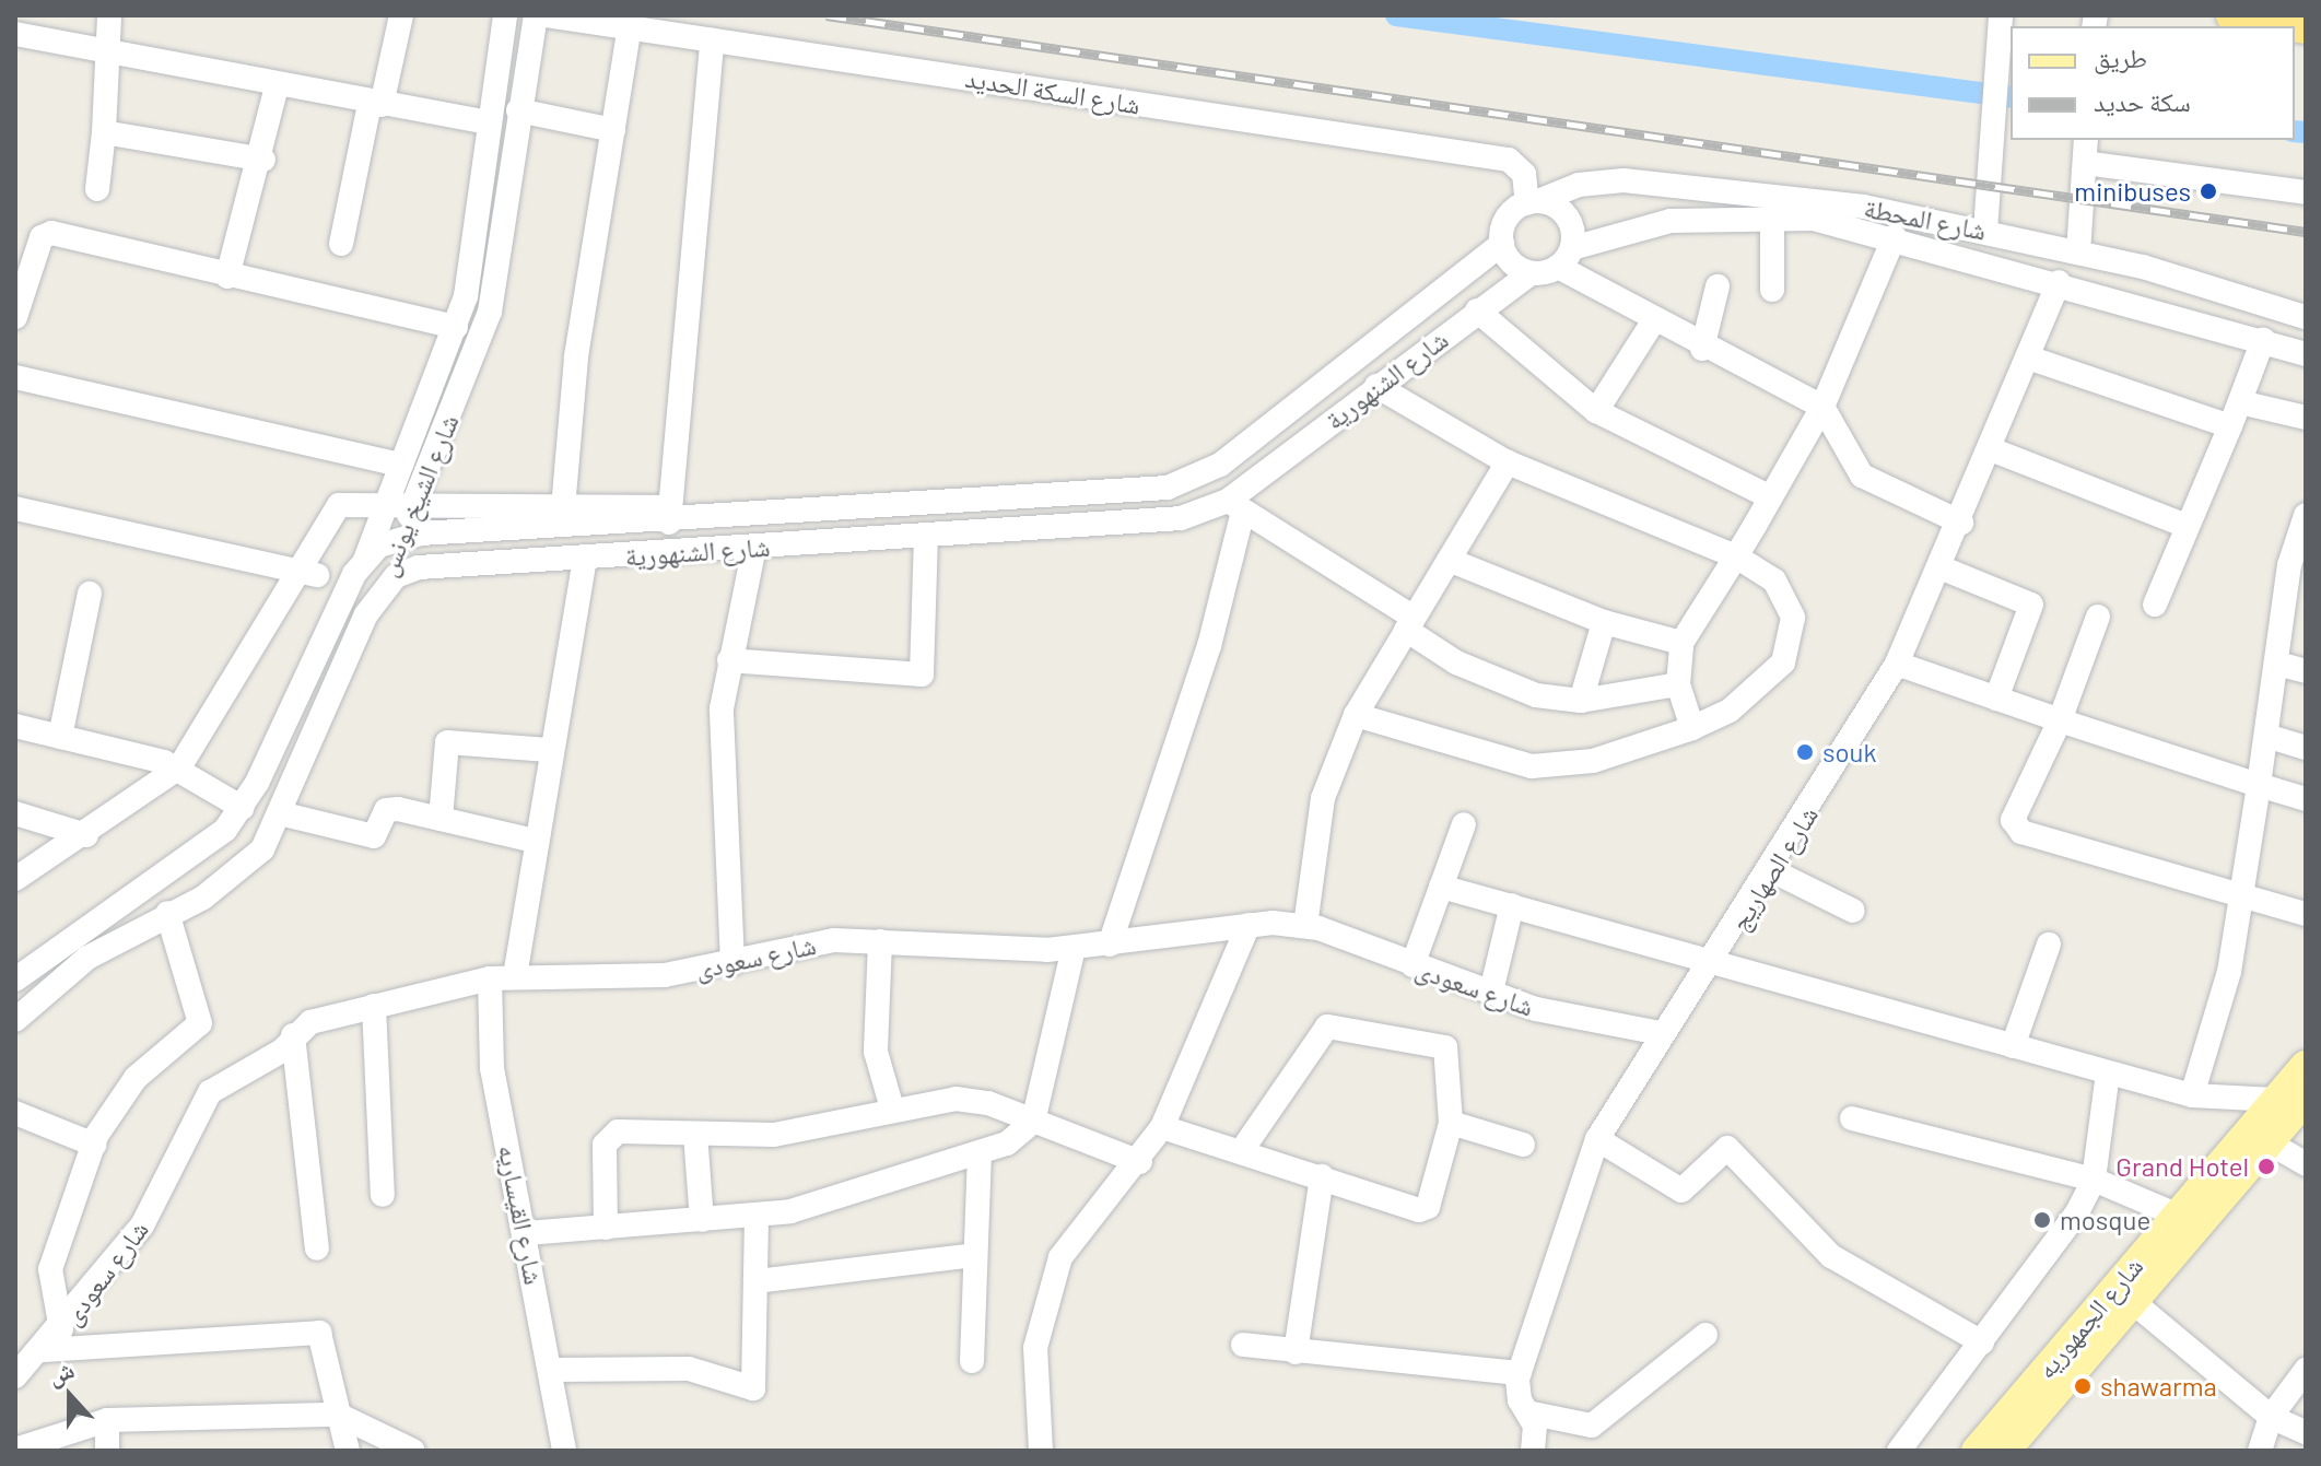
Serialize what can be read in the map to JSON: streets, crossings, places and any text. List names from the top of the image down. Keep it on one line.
{"streets":{"main road":["شارع الجمهوريه"],"street":["شارع السكة الحديد","شارع المحطة","شارع الشنهورية","شارع الشيخ يونس","شارع الصهاريج","شارع سعودى","شارع القيساريه"]},"crossings":[["شارع السكة الحديد","شارع المحطة"],["شارع السكة الحديد","شارع الشنهورية"],["شارع المحطة","شارع الشنهورية"],["شارع المحطة","شارع الصهاريج"],["شارع الشنهورية","شارع الشيخ يونس"],["شارع الصهاريج","شارع سعودى"],["شارع سعودى","شارع القيساريه"]],"places":["minibuses","souk","Grand Hotel","mosque","shawarma"],"legend":["طريق","سكة حديد"],"north":"top"}
